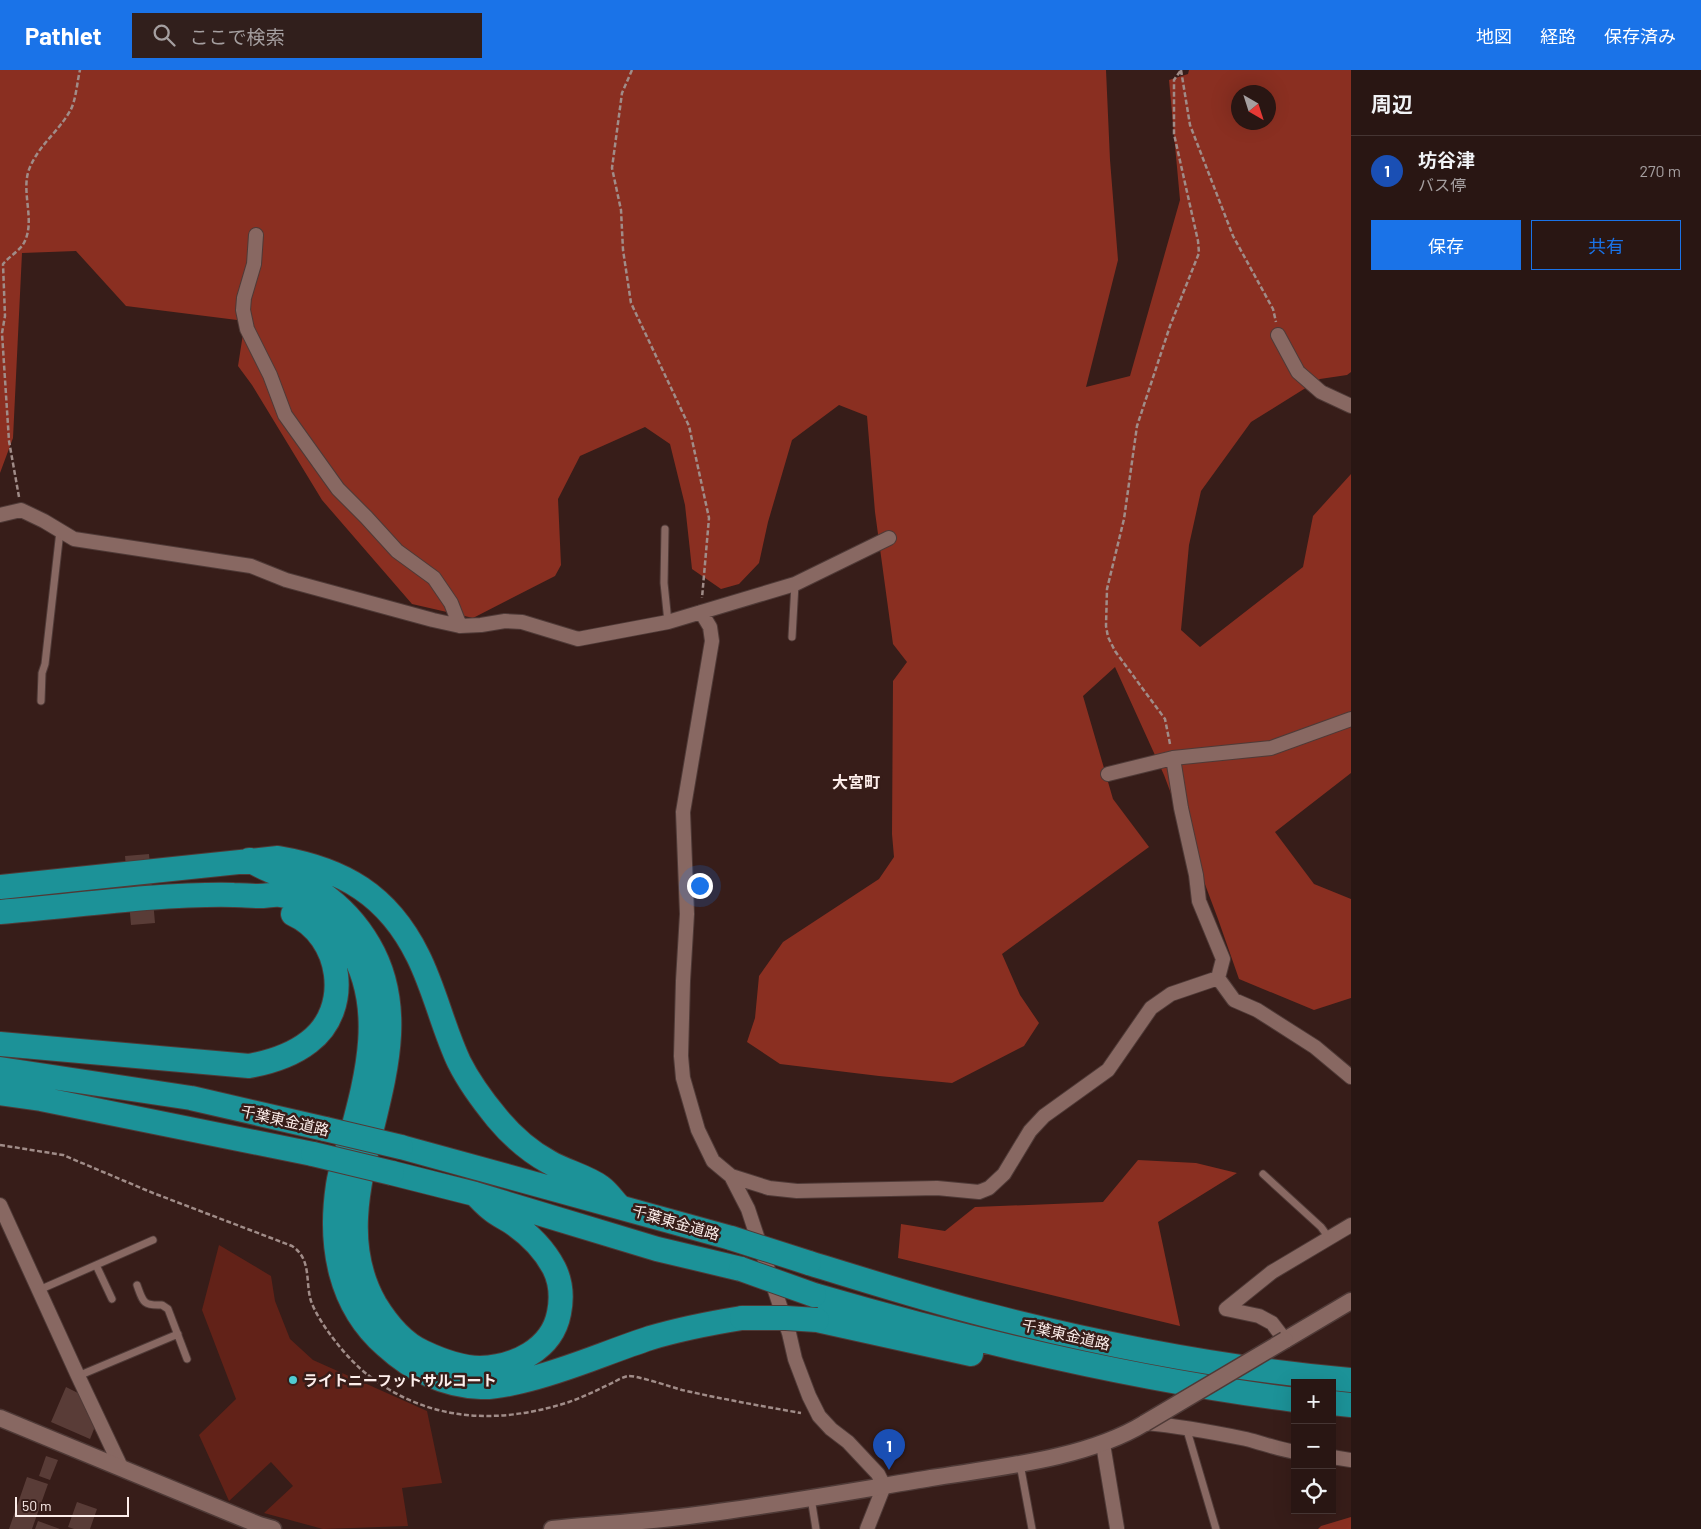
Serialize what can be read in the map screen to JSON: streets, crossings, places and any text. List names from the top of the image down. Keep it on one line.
{"streets":{"highway":["千葉東金道路"]},"districts":["大宮町"],"places":["ライトニーフットサルコート"],"scale_bar":"50 m","north":"bottom right","page":{"header":"Pathlet","search":"ここで検索","nav":["地図","経路","保存済み"],"heading":"周辺","list":[{"mark":"1","name":"坊谷津","note":"バス停","value":"270 m"}],"buttons":["保存","共有"],"map_buttons":["+","−"],"pins":"1","scale":"50 m"}}
